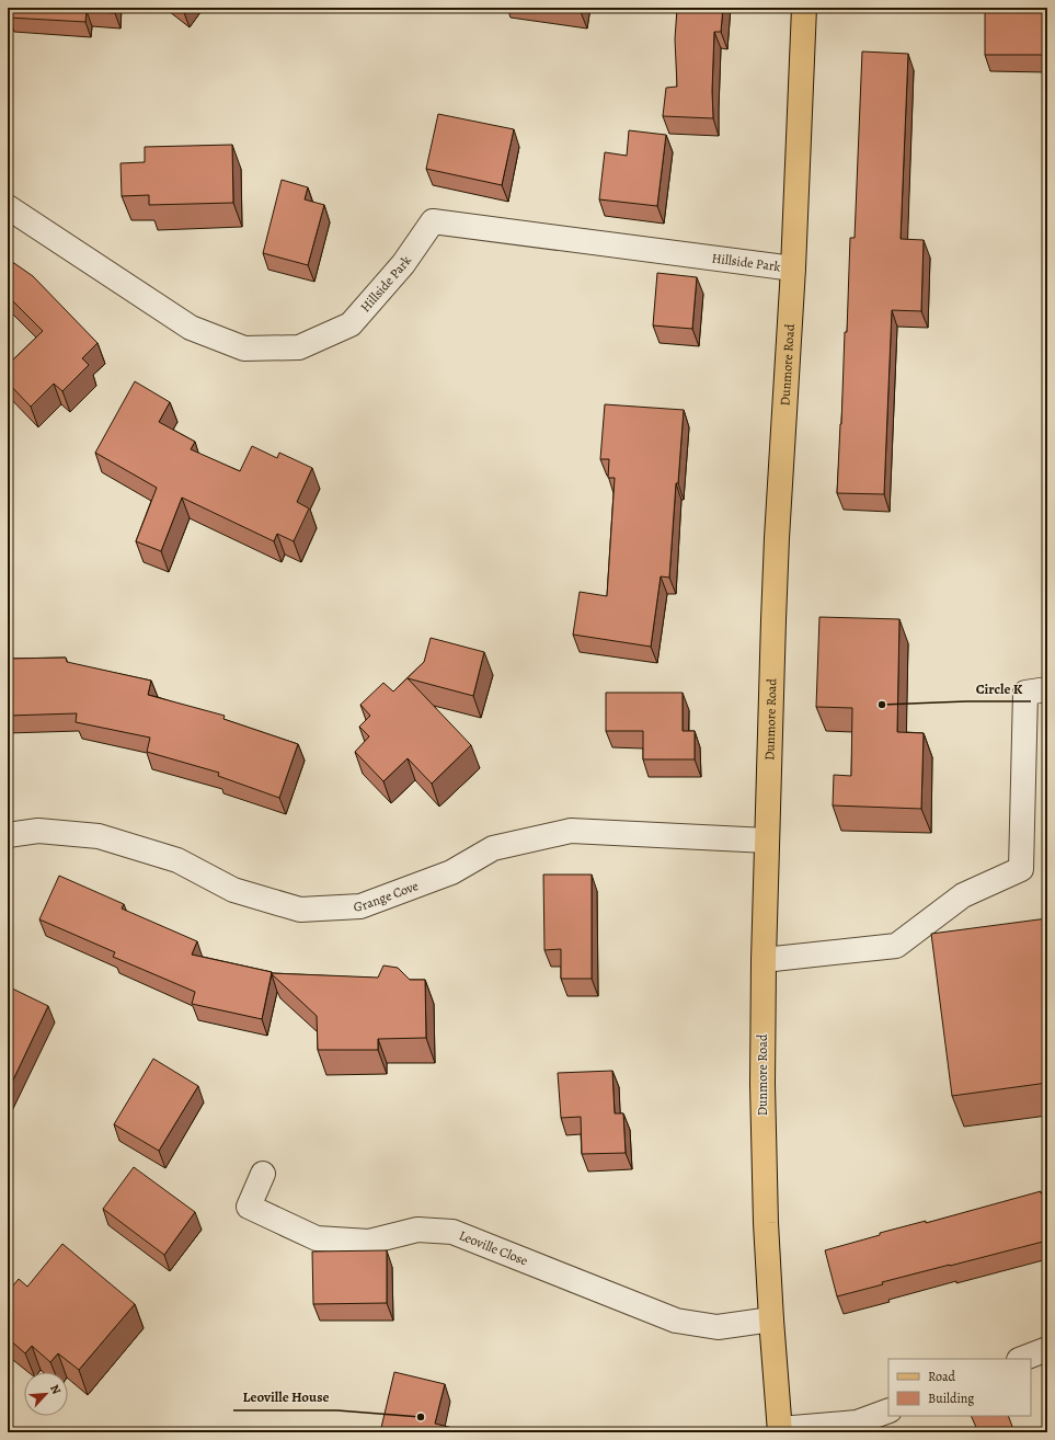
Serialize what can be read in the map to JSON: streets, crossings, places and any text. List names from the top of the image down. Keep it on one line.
{"streets":{"main road":["Dunmore Road"],"street":["Hillside Park","Grange Cove","Leoville Close"]},"crossings":[["Hillside Park","Dunmore Road"],["Dunmore Road","Grange Cove"],["Dunmore Road","Leoville Close"]],"places":["Circle K","Leoville House"],"legend":["Road","Building"],"north":"top right"}
